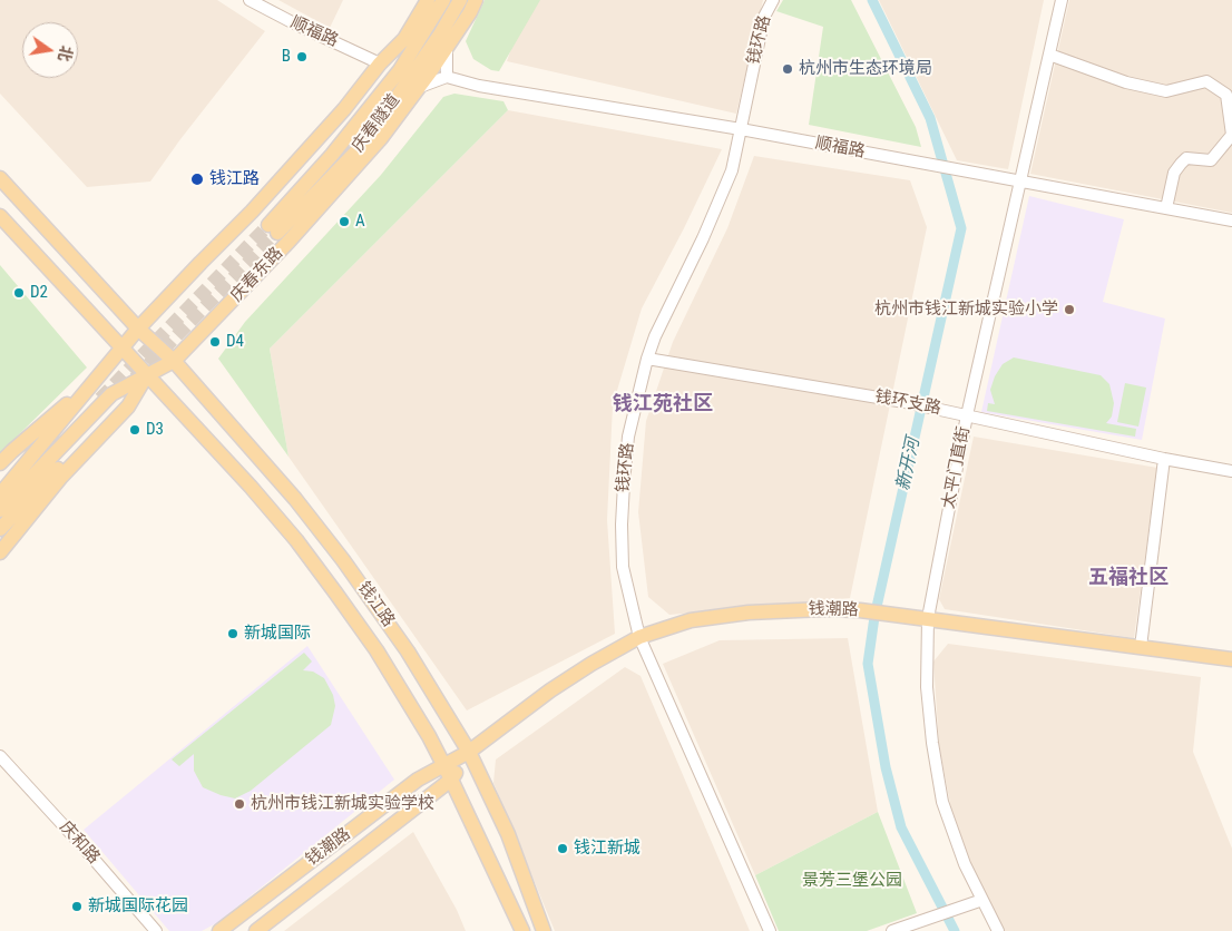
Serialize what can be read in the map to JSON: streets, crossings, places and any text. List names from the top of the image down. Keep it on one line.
{"streets":{"main road":["庆春隧道","庆春东路","钱江路","钱潮路"],"street":["顺福路","钱环路","钱环支路","太平门直街","庆和路"]},"crossings":[["顺福路","钱环路"],["顺福路","太平门直街"],["钱环路","钱环支路"],["钱环路","钱潮路"],["庆春东路","钱江路"],["钱环支路","太平门直街"],["太平门直街","钱潮路"],["钱江路","钱潮路"]],"districts":["钱江苑社区","五福社区"],"water":["新开河"],"parks":["景芳三堡公园"],"places":["B","杭州市生态环境局","钱江路","A","D2","杭州市钱江新城实验小学","D4","D3","新城国际","杭州市钱江新城实验学校","钱江新城","新城国际花园"],"north":"right"}
